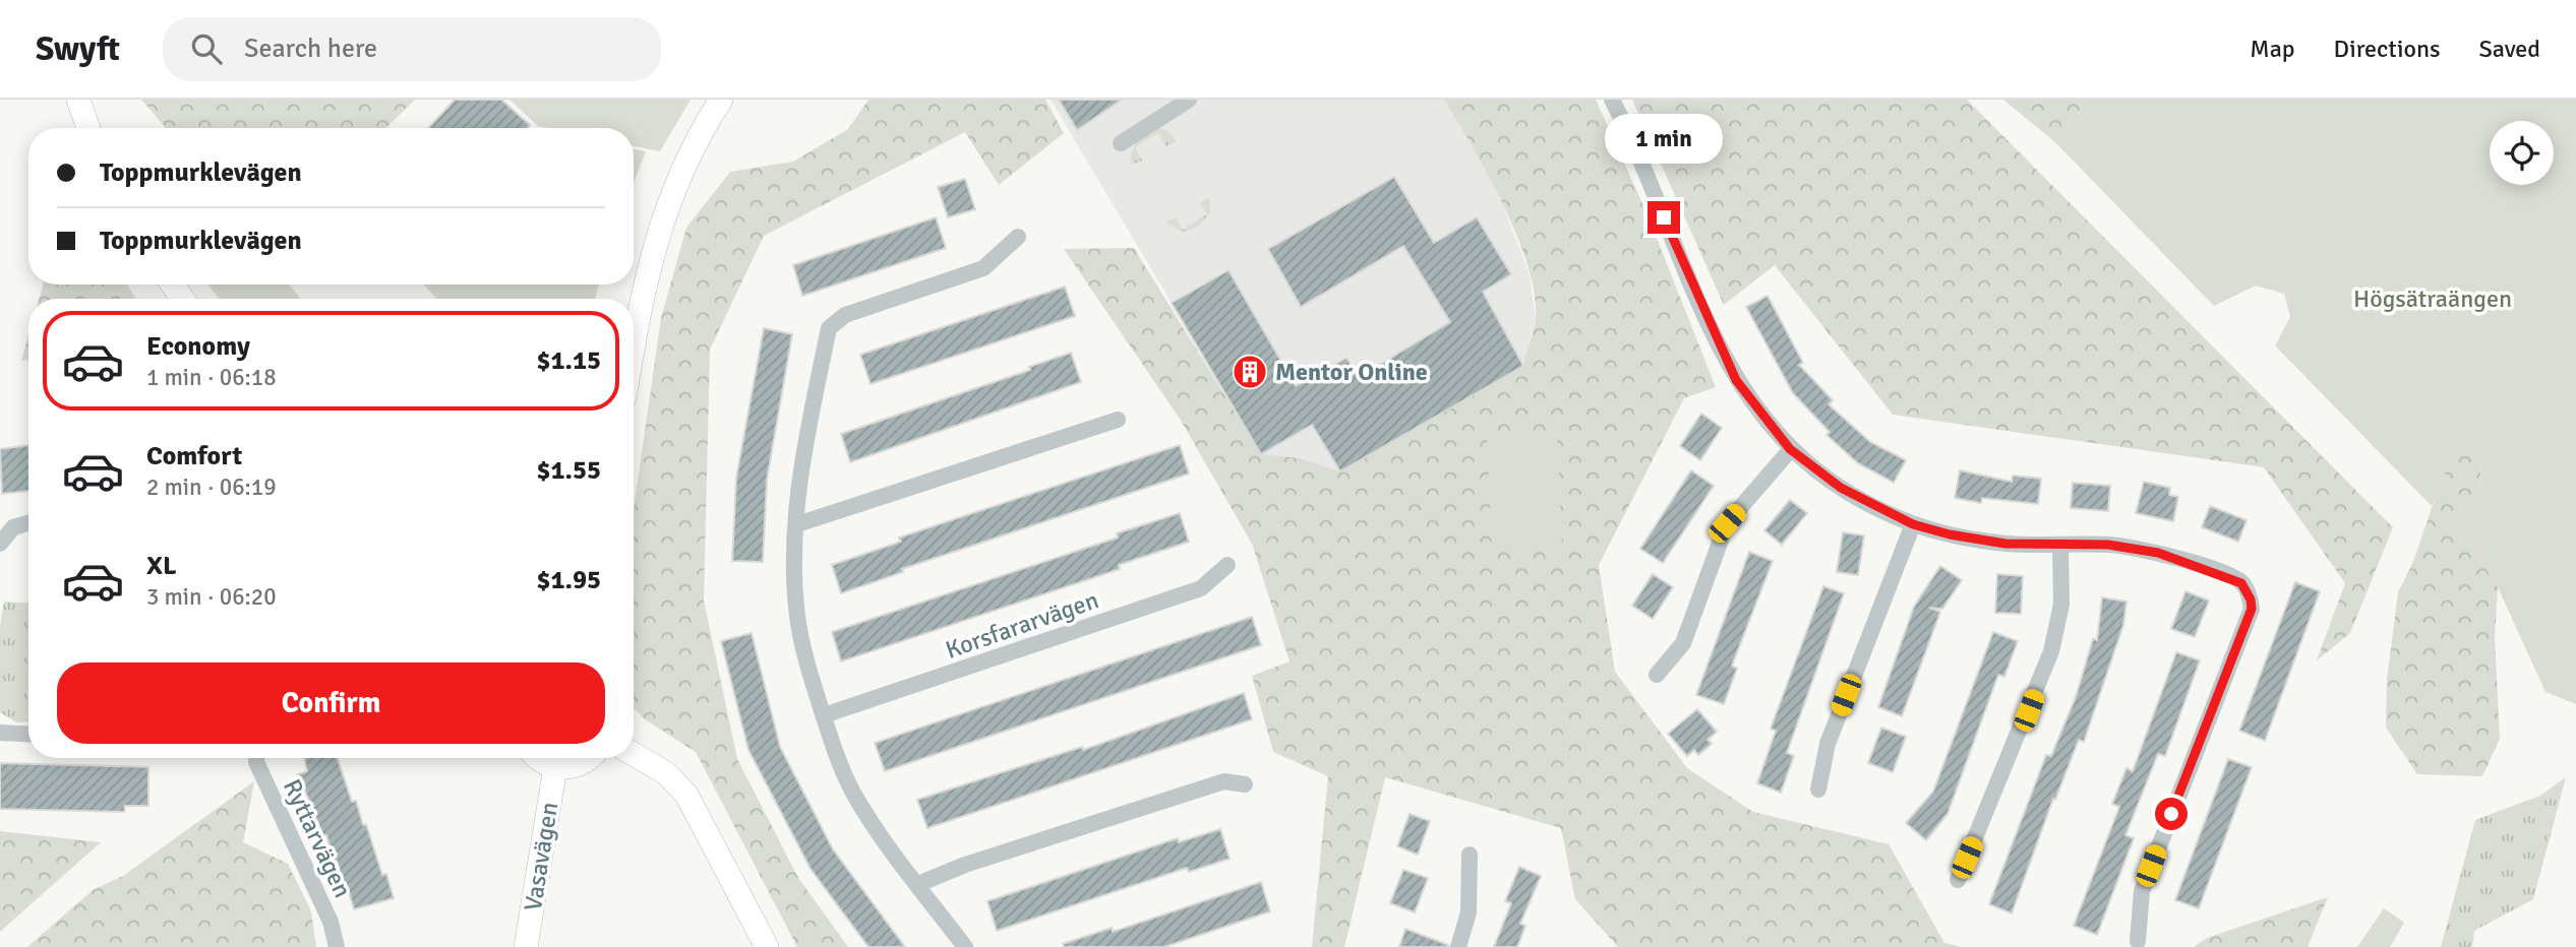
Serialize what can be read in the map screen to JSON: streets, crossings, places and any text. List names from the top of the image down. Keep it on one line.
{"streets":{"street":["Korsfararvägen","Ryttarvägen","Vasavägen"]},"parks":["Högsätraängen"],"places":{"building":["Mentor Online"]},"page":{"header":"Swyft","search":"Search here","nav":["Map","Directions","Saved"],"bubble":"1 min","banner":["Toppmurklevägen","Toppmurklevägen"],"list":[{"name":"Economy","note":"1 min · 06:18","value":"$1.15"},{"name":"Comfort","note":"2 min · 06:19","value":"$1.55"},{"name":"XL","note":"3 min · 06:20","value":"$1.95"}],"buttons":"Confirm"}}
